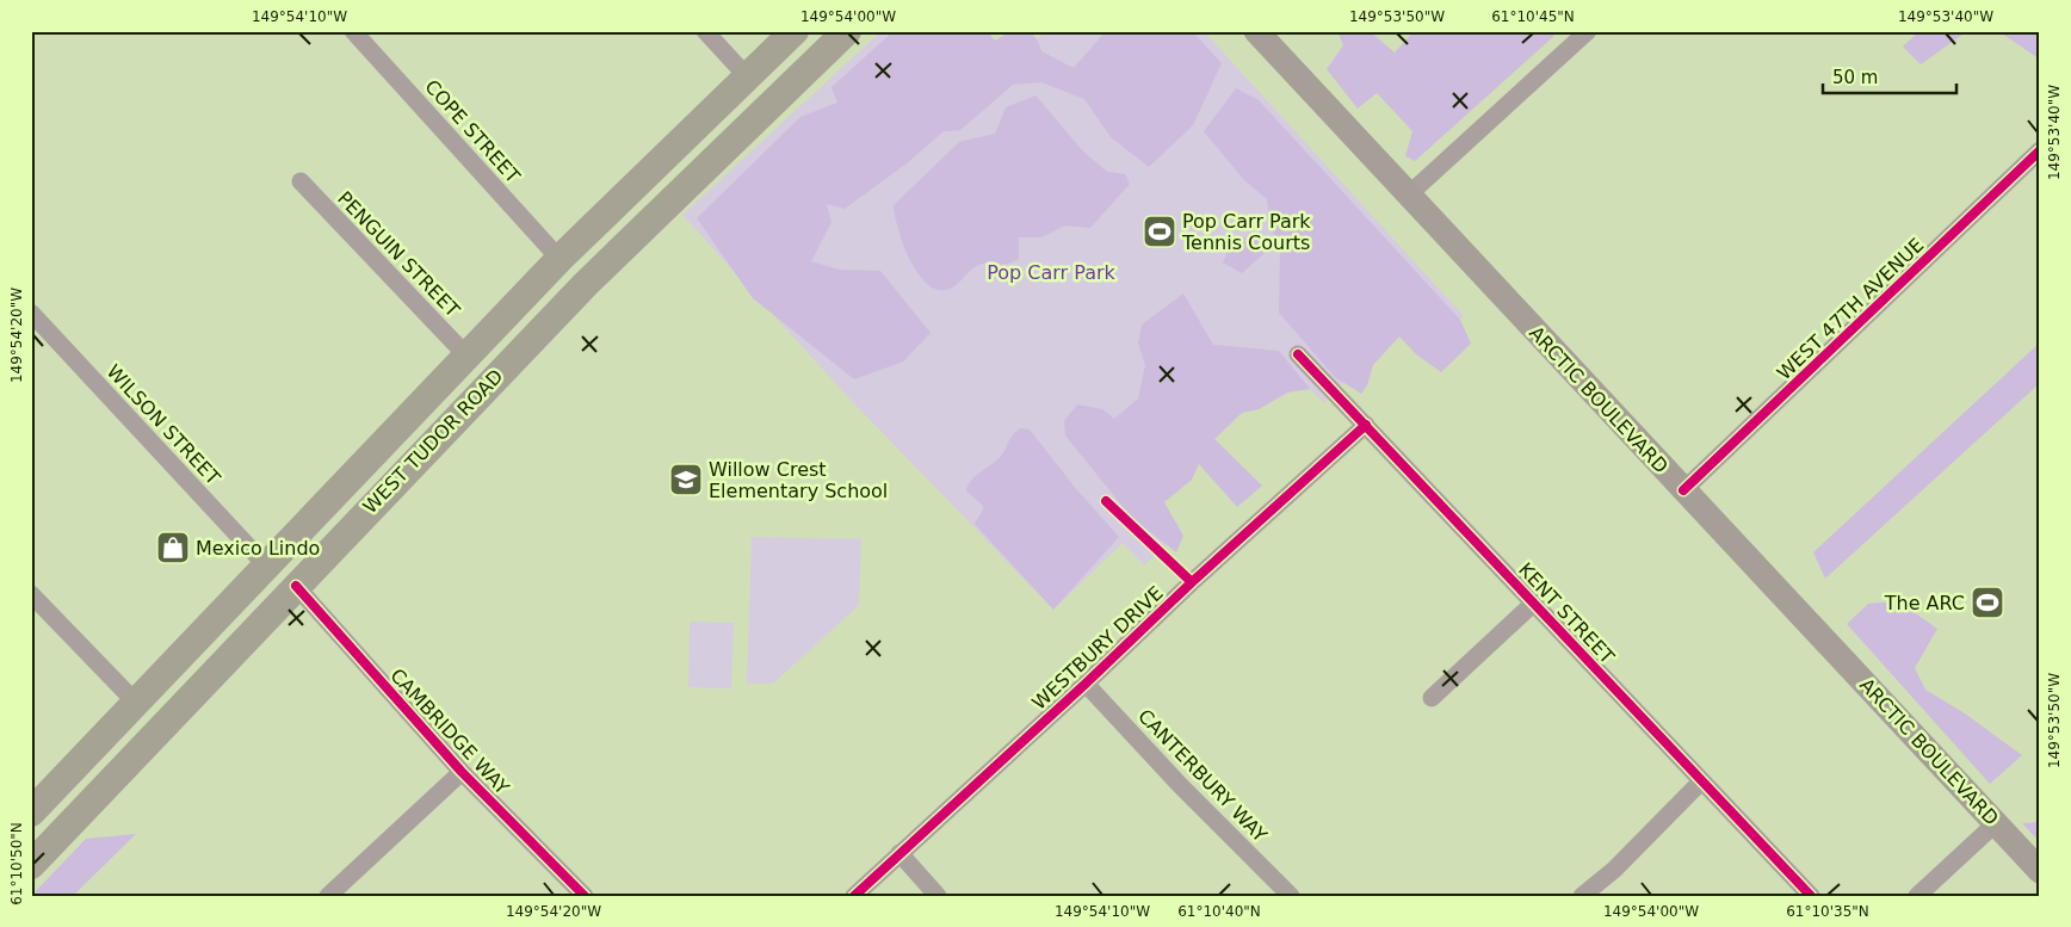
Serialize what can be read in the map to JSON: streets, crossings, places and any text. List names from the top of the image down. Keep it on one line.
{"streets":{"main road":["ARCTIC BOULEVARD","WEST TUDOR ROAD"],"street":["COPE STREET","PENGUIN STREET","WEST 47TH AVENUE","WILSON STREET","KENT STREET","WESTBURY DRIVE","CAMBRIDGE WAY","CANTERBURY WAY"]},"crossings":[["COPE STREET","WEST TUDOR ROAD"],["PENGUIN STREET","WEST TUDOR ROAD"],["WEST 47TH AVENUE","ARCTIC BOULEVARD"],["WILSON STREET","WEST TUDOR ROAD"],["WEST TUDOR ROAD","CAMBRIDGE WAY"],["KENT STREET","WESTBURY DRIVE"],["WESTBURY DRIVE","CANTERBURY WAY"]],"parks":["Pop Carr Park"],"places":{"sports":["Pop Carr Park Tennis Courts","The ARC"],"school or university":["Willow Crest Elementary School"],"shop":["Mexico Lindo"]},"scale_bar":"50 m","coordinates":["149°54'10\"W","149°54'00\"W","149°53'50\"W","61°10'45\"N","149°53'40\"W","149°54'20\"W","61°10'50\"N","61°10'40\"N","61°10'35\"N"]}
